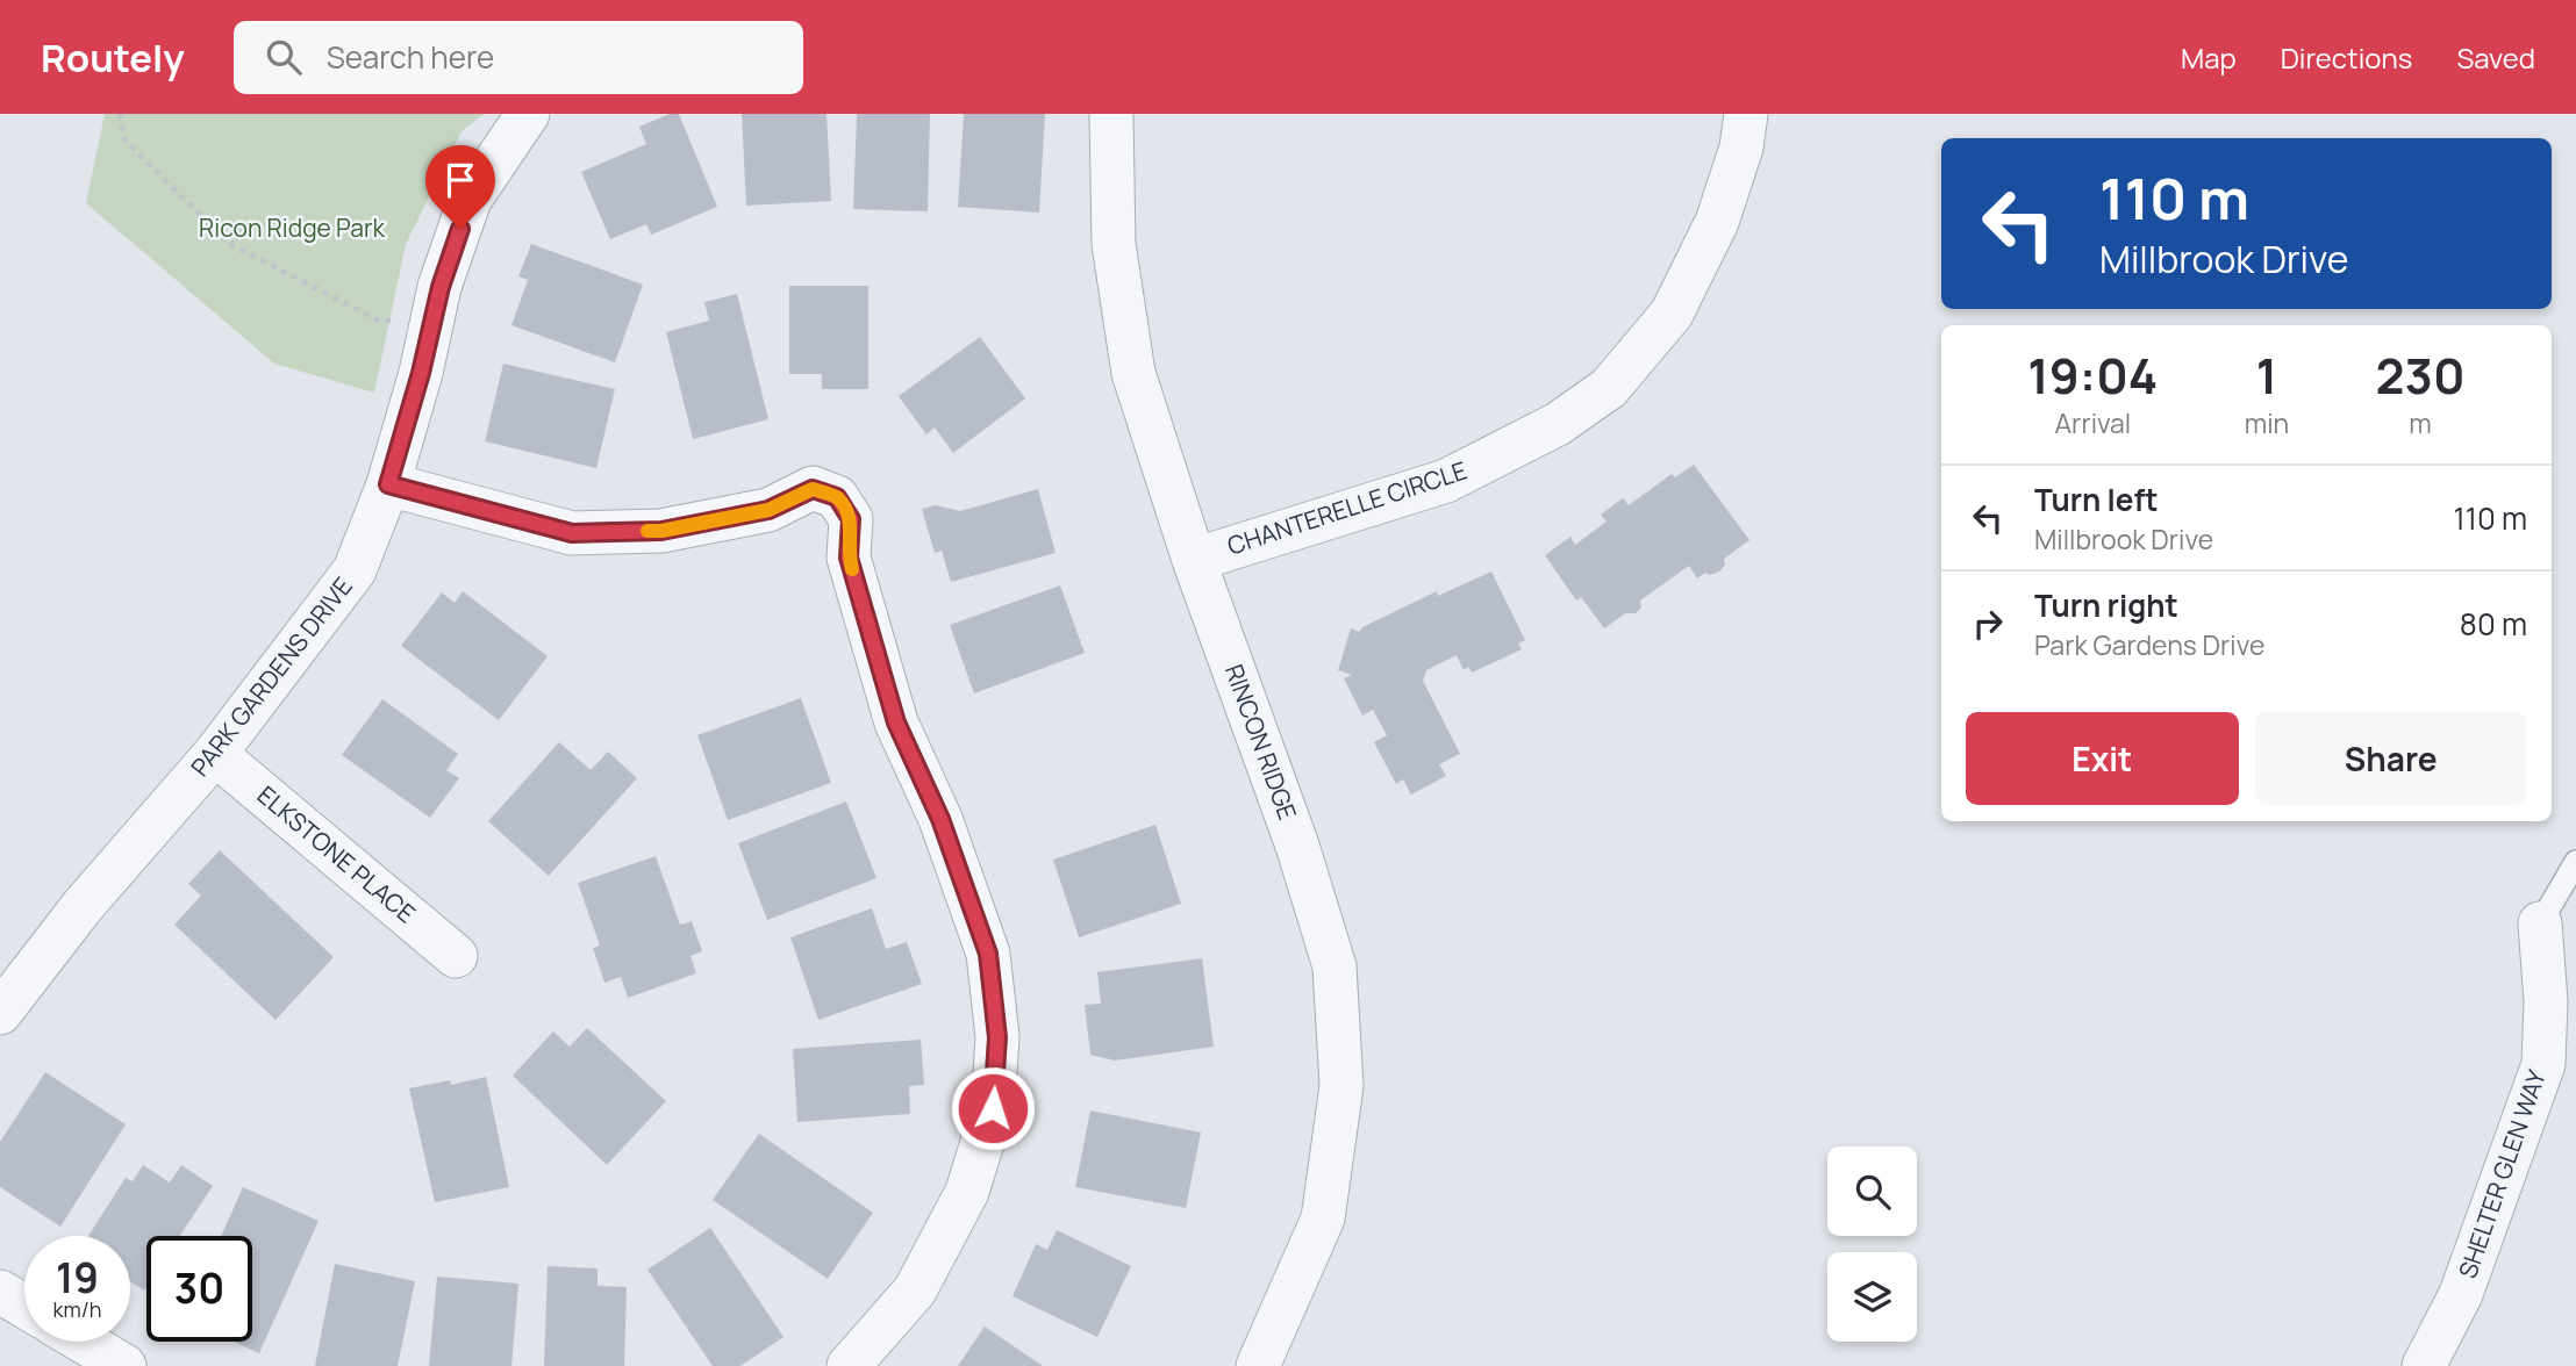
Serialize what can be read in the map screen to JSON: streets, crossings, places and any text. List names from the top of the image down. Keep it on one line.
{"streets":{"street":["CHANTERELLE CIRCLE","PARK GARDENS DRIVE","RINCON RIDGE","ELKSTONE PLACE","SHELTER GLEN WAY"]},"crossings":[["CHANTERELLE CIRCLE","RINCON RIDGE"],["PARK GARDENS DRIVE","ELKSTONE PLACE"]],"parks":["Ricon Ridge Park"],"page":{"header":"Routely","search":"Search here","nav":["Map","Directions","Saved"],"turn":["110 m","Millbrook Drive"],"eta":["19:04","Arrival","1","min","230","m"],"list":[{"name":"Turn left","note":"Millbrook Drive","value":"110 m"},{"name":"Turn right","note":"Park Gardens Drive","value":"80 m"}],"buttons":["Exit","Share"],"speed":"19 km/h","limit":"30"}}
